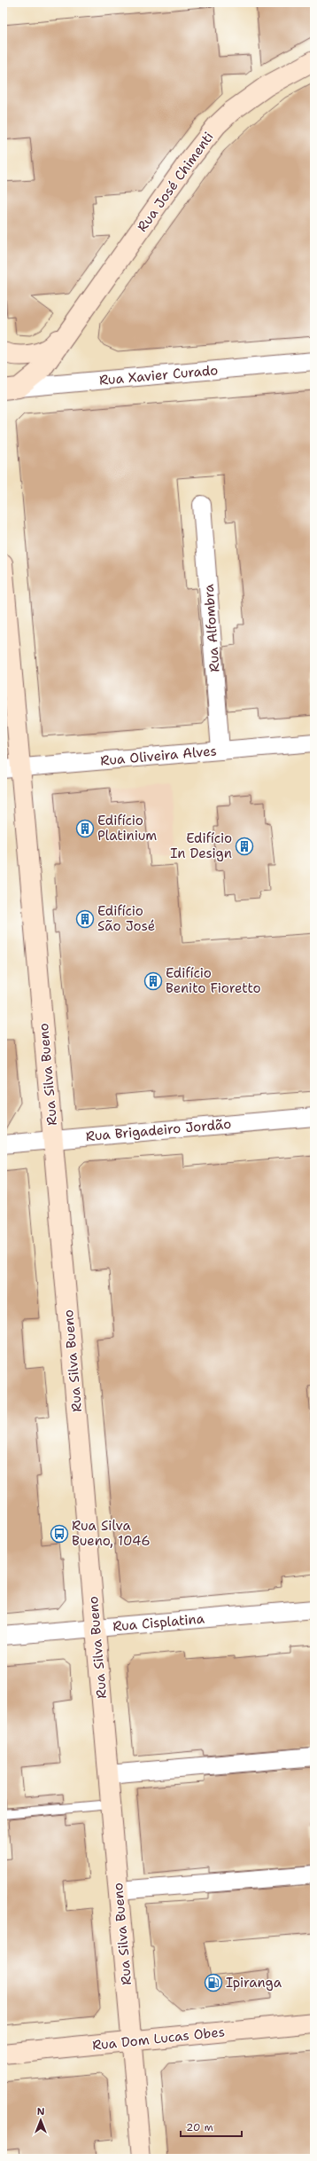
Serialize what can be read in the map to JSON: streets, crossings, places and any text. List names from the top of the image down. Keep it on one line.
{"streets":{"main road":["Rua José Chimenti","Rua Silva Bueno","Rua Dom Lucas Obes"],"street":["Rua Xavier Curado","Rua Alfombra","Rua Oliveira Alves","Rua Brigadeiro Jordão","Rua Cisplatina"]},"crossings":[["Rua José Chimenti","Rua Xavier Curado"],["Rua Alfombra","Rua Oliveira Alves"],["Rua Oliveira Alves","Rua Silva Bueno"],["Rua Silva Bueno","Rua Brigadeiro Jordão"],["Rua Silva Bueno","Rua Cisplatina"],["Rua Silva Bueno","Rua Dom Lucas Obes"]],"places":{"building":["Edifício Platinium","Edifício In Design","Edifício São José","Edifício Benito Fioretto"],"bus stop":["Rua Silva Bueno, 1046"],"fuel station":["Ipiranga"]},"scale_bar":"20 m","north":"top"}
